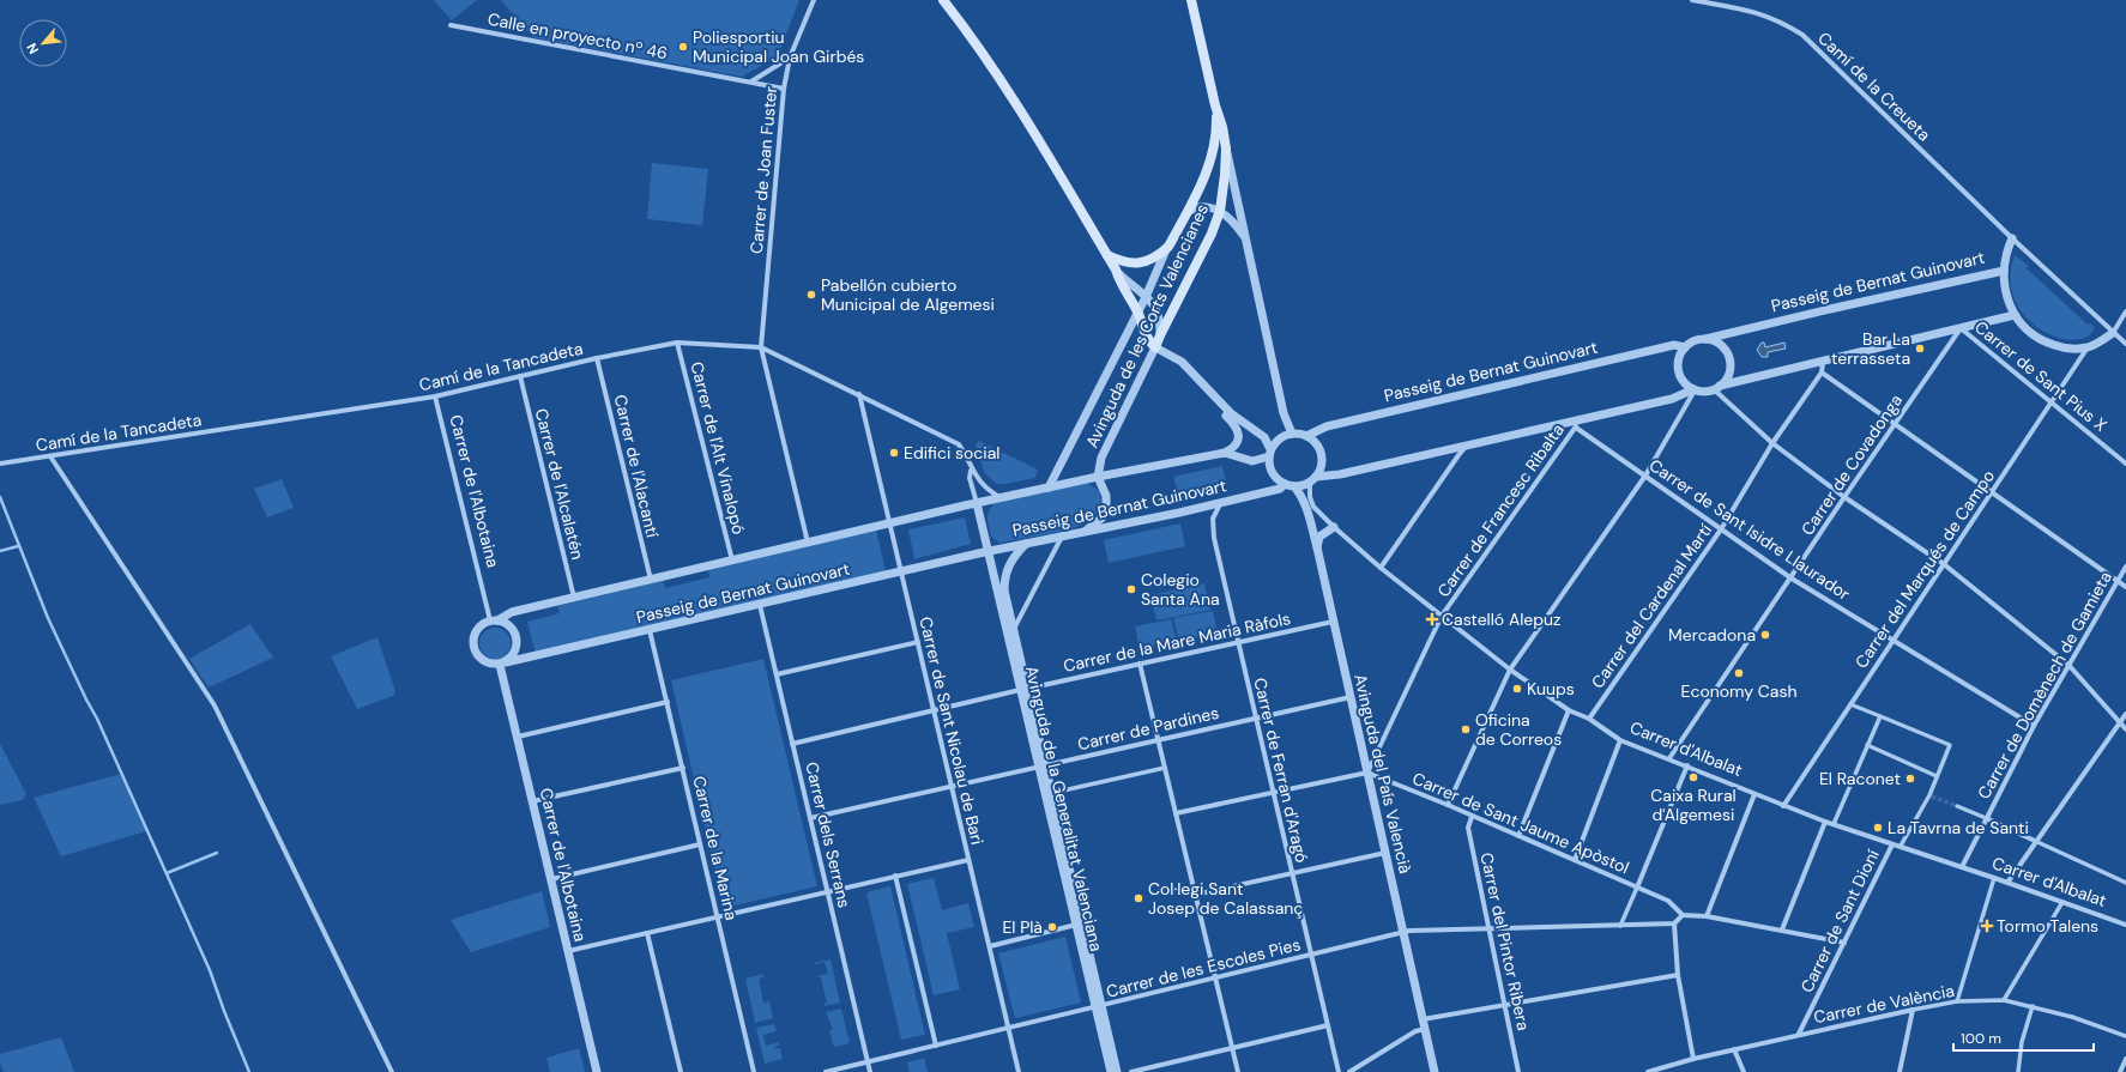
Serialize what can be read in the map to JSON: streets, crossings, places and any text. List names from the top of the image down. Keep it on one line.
{"streets":{"main road":["Avinguda de les Corts Valencianes"],"street":["Calle en proyecto nº 46","Camí de la Creueta","Carrer de Joan Fuster","Passeig de Bernat Guinovart","Camí de la Tancadeta","Carrer de Sant Pius X","Carrer de l'Alt Vinalopó","Carrer de Covadonga","Carrer de l'Alacantí","Carrer de l'Alcalatén","Carrer de l'Albotaina","Carrer de Francesc Ribalta","Carrer de Sant Isidre Llaurador","Carrer del Marqués de Campo","Carrer del Cardenal Martí","Carrer de la Mare Maria Ràfols","Carrer de Domènech de Gamieta","Carrer de Pardines","Carrer de Sant Nicolau de Bari","Carrer d'Albalat","Carrer de Ferran d'Aragó","Avinguda del País Valencià","Avinguda de la Generalitat Valenciana","Carrer de Sant Jaume Apòstol","Carrer dels Serrans","Carrer de la Marina","Carrer de Sant Dioní","Carrer del Pintor Ribera","Carrer de les Escoles Pies","Carrer de València"]},"crossings":[["Calle en proyecto nº 46","Carrer de Joan Fuster"],["Carrer de Joan Fuster","Passeig de Bernat Guinovart"],["Carrer de Joan Fuster","Camí de la Tancadeta"],["Passeig de Bernat Guinovart","Avinguda de les Corts Valencianes"],["Passeig de Bernat Guinovart","Camí de la Tancadeta"],["Passeig de Bernat Guinovart","Carrer de l'Alt Vinalopó"],["Passeig de Bernat Guinovart","Carrer de l'Alacantí"],["Passeig de Bernat Guinovart","Carrer de l'Alcalatén"],["Passeig de Bernat Guinovart","Carrer de l'Albotaina"],["Passeig de Bernat Guinovart","Carrer de Sant Nicolau de Bari"],["Passeig de Bernat Guinovart","Carrer d'Albalat"],["Passeig de Bernat Guinovart","Carrer de Ferran d'Aragó"],["Passeig de Bernat Guinovart","Avinguda del País Valencià"],["Passeig de Bernat Guinovart","Avinguda de la Generalitat Valenciana"],["Passeig de Bernat Guinovart","Carrer dels Serrans"],["Passeig de Bernat Guinovart","Carrer de la Marina"],["Camí de la Tancadeta","Carrer de l'Alt Vinalopó"],["Camí de la Tancadeta","Carrer de l'Alacantí"],["Camí de la Tancadeta","Carrer de l'Alcalatén"],["Camí de la Tancadeta","Carrer de l'Albotaina"],["Camí de la Tancadeta","Carrer de Sant Nicolau de Bari"],["Carrer de Sant Pius X","Carrer de Covadonga"],["Carrer de Sant Pius X","Carrer del Marqués de Campo"],["Carrer de Covadonga","Carrer de Sant Isidre Llaurador"],["Carrer de Covadonga","Carrer d'Albalat"],["Carrer de Francesc Ribalta","Carrer de Sant Isidre Llaurador"],["Carrer de Francesc Ribalta","Carrer d'Albalat"],["Carrer de Francesc Ribalta","Avinguda del País Valencià"],["Carrer de Francesc Ribalta","Carrer de Sant Jaume Apòstol"],["Carrer de Sant Isidre Llaurador","Carrer del Marqués de Campo"],["Carrer de Sant Isidre Llaurador","Carrer del Cardenal Martí"],["Carrer de Sant Isidre Llaurador","Carrer de Domènech de Gamieta"],["Carrer del Marqués de Campo","Carrer d'Albalat"],["Carrer del Cardenal Martí","Carrer d'Albalat"],["Carrer de la Mare Maria Ràfols","Carrer de Sant Nicolau de Bari"],["Carrer de la Mare Maria Ràfols","Carrer de Ferran d'Aragó"],["Carrer de la Mare Maria Ràfols","Avinguda del País Valencià"],["Carrer de la Mare Maria Ràfols","Avinguda de la Generalitat Valenciana"],["Carrer de la Mare Maria Ràfols","Carrer dels Serrans"],["Carrer de Domènech de Gamieta","Carrer d'Albalat"],["Carrer de Pardines","Carrer de Sant Nicolau de Bari"],["Carrer de Pardines","Carrer de Ferran d'Aragó"],["Carrer de Pardines","Avinguda del País Valencià"],["Carrer de Pardines","Avinguda de la Generalitat Valenciana"],["Carrer de Pardines","Carrer dels Serrans"],["Carrer de Sant Nicolau de Bari","Carrer de les Escoles Pies"],["Carrer d'Albalat","Avinguda del País Valencià"],["Carrer d'Albalat","Carrer de Sant Dioní"],["Carrer de Ferran d'Aragó","Carrer de les Escoles Pies"],["Avinguda del País Valencià","Carrer de Sant Jaume Apòstol"],["Avinguda del País Valencià","Carrer de les Escoles Pies"],["Avinguda de la Generalitat Valenciana","Carrer de les Escoles Pies"],["Carrer de Sant Jaume Apòstol","Carrer del Pintor Ribera"],["Carrer dels Serrans","Carrer de les Escoles Pies"],["Carrer de Sant Dioní","Carrer de València"],["Carrer del Pintor Ribera","Carrer de les Escoles Pies"]],"places":{"other":["Poliesportiu Municipal Joan Girbés","Pabellón cubierto Municipal de Algemesi","Bar La terrasseta","Edifici social","Colegio Santa Ana","Mercadona","Economy Cash","Kuups","Oficina de Correos","Caixa Rural d'Algemesi","El Raconet","La Tavrna de Santi","Col·legi Sant Josep de Calassanç","El Plà"],"health":["Castelló Alepuz","Tormo Talens"]},"scale_bar":"100 m","north":"bottom left"}
